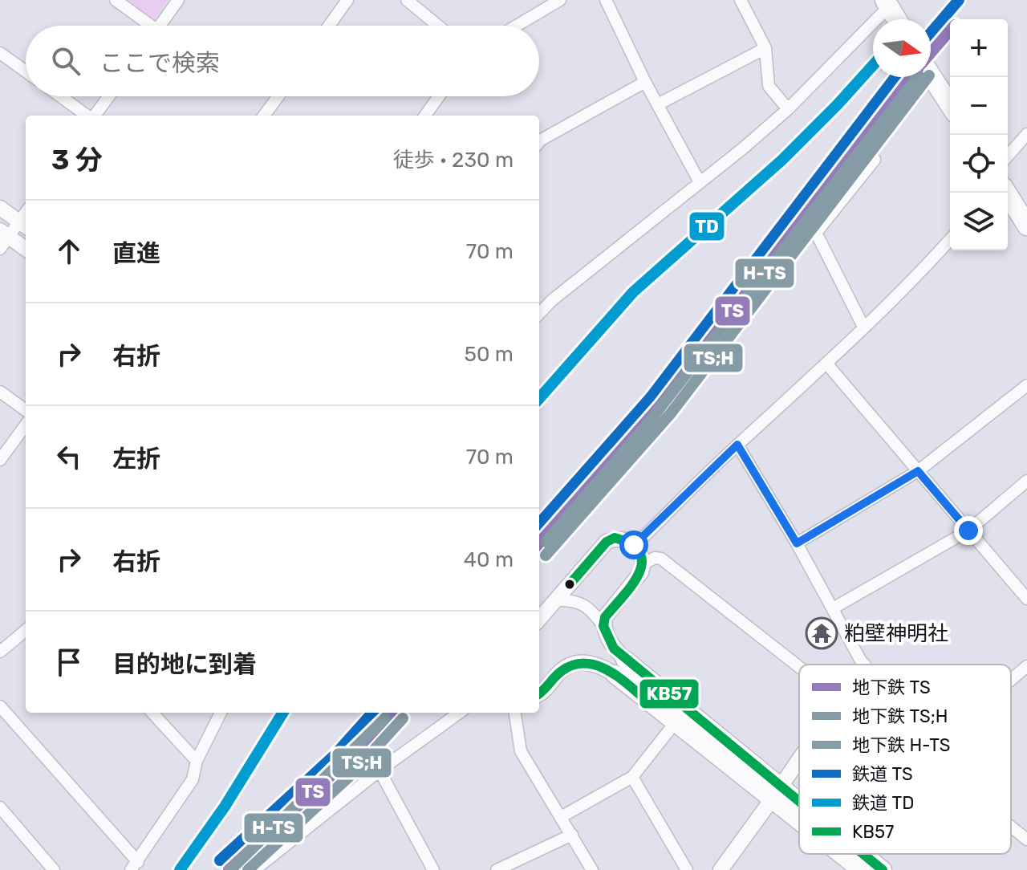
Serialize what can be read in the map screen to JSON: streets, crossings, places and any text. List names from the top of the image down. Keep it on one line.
{"places":{"temple":["粕壁神明社"]},"lines":["rail line TS","metro line TS","rail line TD","metro line TS;H","metro line H-TS","transit line KB57"],"legend":["地下鉄 TS","地下鉄 TS;H","地下鉄 H-TS","鉄道 TS","鉄道 TD","KB57"],"north":"right","page":{"map_buttons":["+","−"],"search":"ここで検索","heading":["3 分","徒歩 · 230 m"],"list":[["直進","70 m"],["右折","50 m"],["左折","70 m"],["右折","40 m"],"目的地に到着"]}}
